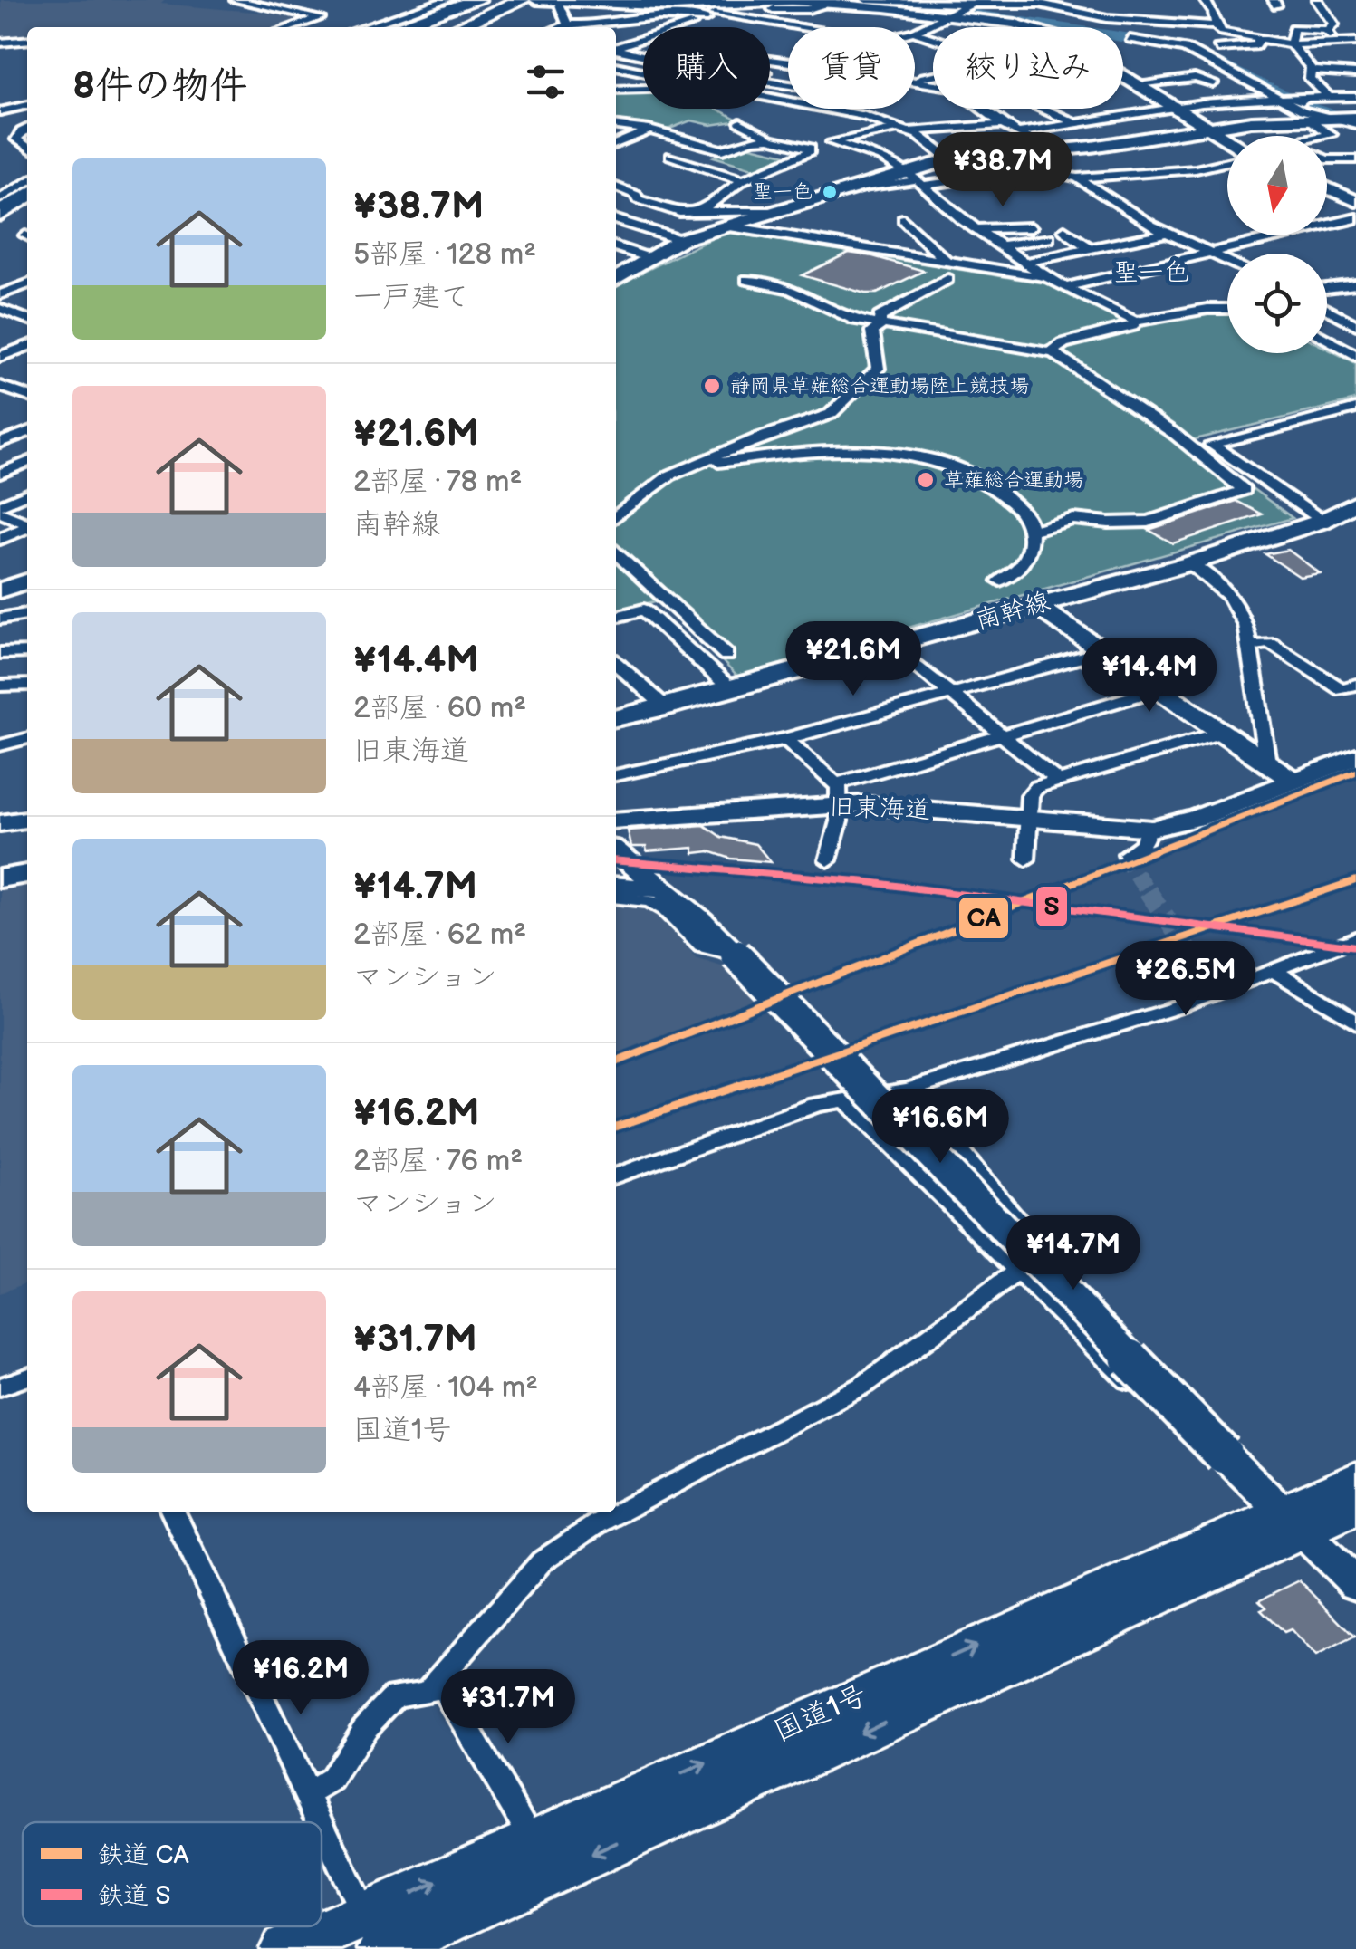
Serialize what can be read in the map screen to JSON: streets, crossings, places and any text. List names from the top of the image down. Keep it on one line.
{"streets":{"highway":["国道1号"],"street":["南幹線","旧東海道"]},"districts":["聖一色"],"places":["聖一色","静岡県草薙総合運動場陸上競技場","草薙総合運動場"],"lines":["rail line CA","rail line S"],"legend":["鉄道 CA","鉄道 S"],"north":"bottom","page":{"chip":["購入","賃貸","絞り込み"],"heading":"8件の物件","price":["¥38.7M","¥21.6M","¥14.4M","¥26.5M","¥16.6M","¥14.7M","¥16.2M","¥31.7M"],"list":[{"name":"¥38.7M","note":"5部屋 · 128 m² · 一戸建て"},{"name":"¥21.6M","note":"2部屋 · 78 m² · 南幹線"},{"name":"¥14.4M","note":"2部屋 · 60 m² · 旧東海道"},{"name":"¥14.7M","note":"2部屋 · 62 m² · マンション"},{"name":"¥16.2M","note":"2部屋 · 76 m² · マンション"},{"name":"¥31.7M","note":"4部屋 · 104 m² · 国道1号"}]}}
